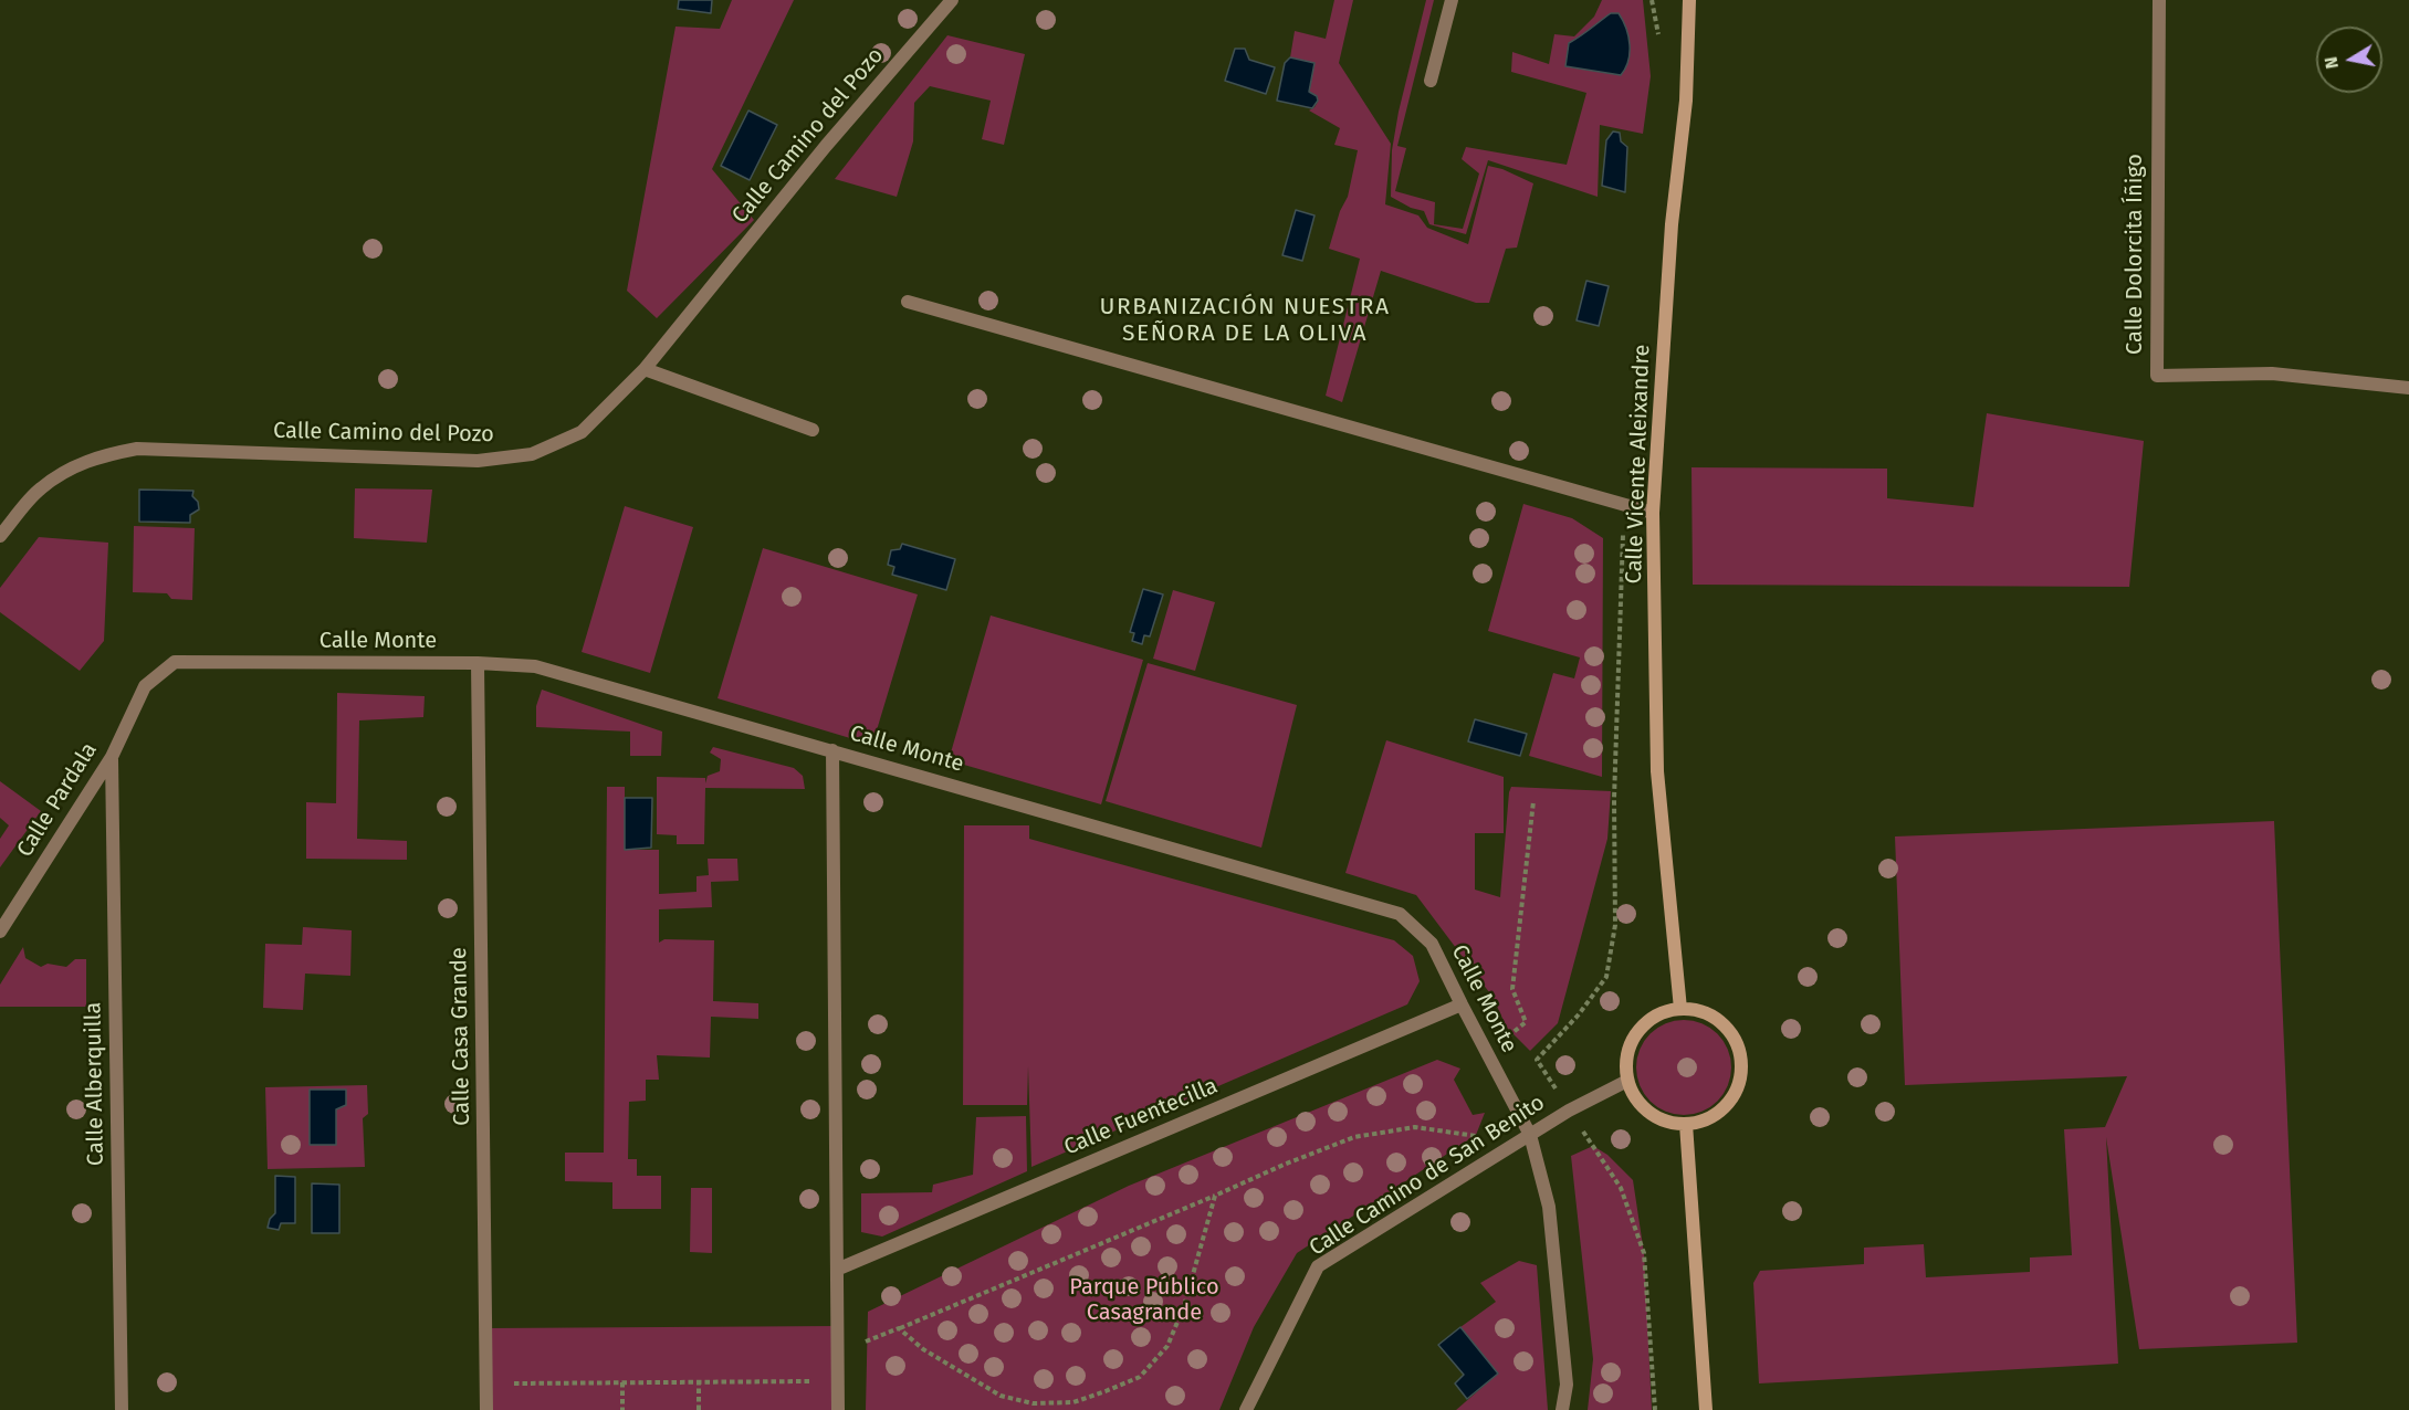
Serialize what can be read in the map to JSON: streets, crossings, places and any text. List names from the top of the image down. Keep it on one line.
{"streets":{"main road":["Calle Vicente Aleixandre"],"street":["Calle Camino del Pozo","Calle Dolorcita Íñigo","Calle Monte","Calle Pardala","Calle Casa Grande","Calle Alberquilla","Calle Fuentecilla","Calle Camino de San Benito"]},"crossings":[["Calle Vicente Aleixandre","Calle Camino de San Benito"],["Calle Monte","Calle Pardala"],["Calle Monte","Calle Casa Grande"],["Calle Monte","Calle Fuentecilla"],["Calle Monte","Calle Camino de San Benito"],["Calle Pardala","Calle Alberquilla"]],"districts":["URBANIZACIÓN NUESTRA SEÑORA DE LA OLIVA"],"parks":["Parque Público Casagrande"],"north":"left"}
